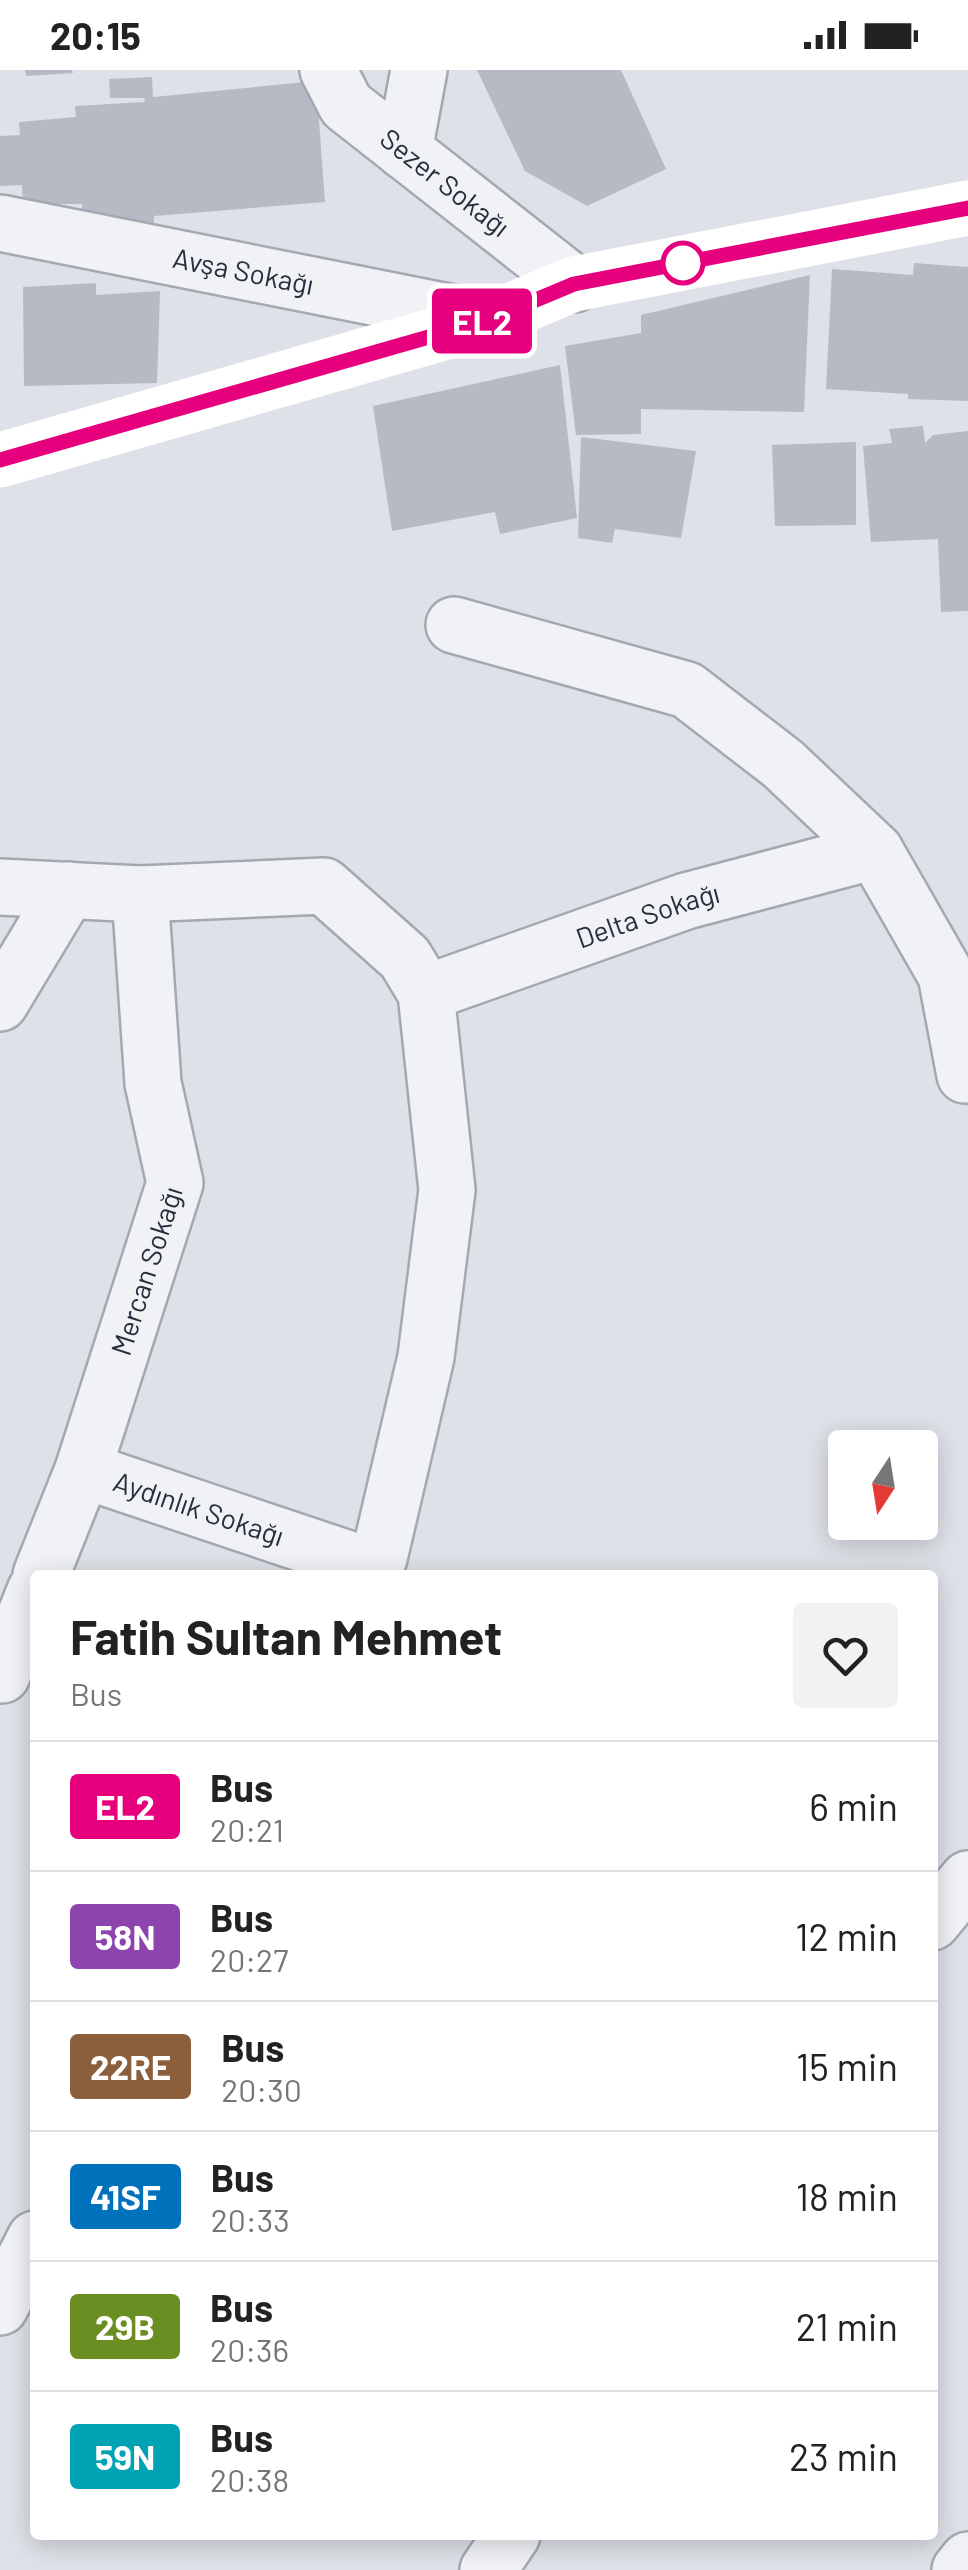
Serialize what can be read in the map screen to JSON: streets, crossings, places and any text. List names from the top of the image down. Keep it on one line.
{"streets":{"street":["Sezer Sokağı","Avşa Sokağı","Delta Sokağı","Mercan Sokağı","Aydınlık Sokağı"]},"crossings":[["Mercan Sokağı","Aydınlık Sokağı"]],"lines":["bus line EL2"],"north":"bottom","page":{"status":"20:15","on_map":"EL2","heading":["Fatih Sultan Mehmet","Bus"],"list":[{"mark":"EL2","name":"Bus","note":"20:21","value":"6 min"},{"mark":"58N","name":"Bus","note":"20:27","value":"12 min"},{"mark":"22RE","name":"Bus","note":"20:30","value":"15 min"},{"mark":"41SF","name":"Bus","note":"20:33","value":"18 min"},{"mark":"29B","name":"Bus","note":"20:36","value":"21 min"},{"mark":"59N","name":"Bus","note":"20:38","value":"23 min"}]}}
